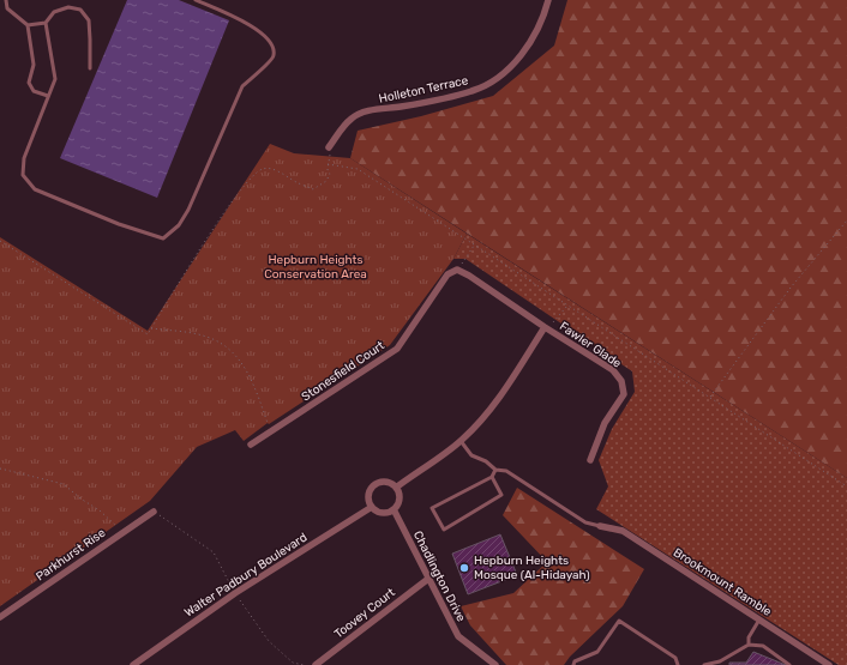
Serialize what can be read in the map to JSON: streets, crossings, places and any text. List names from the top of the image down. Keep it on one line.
{"streets":{"street":["Holleton Terrace","Fawler Glade","Stonesfield Court","Parkhurst Rise","Walter Padbury Boulevard","Chadlington Drive","Brookmount Ramble","Toovey Court"]},"crossings":[["Walter Padbury Boulevard","Chadlington Drive"],["Chadlington Drive","Toovey Court"]],"parks":["Hepburn Heights Conservation Area"],"places":["Hepburn Heights Mosque (Al-Hidayah)"]}
